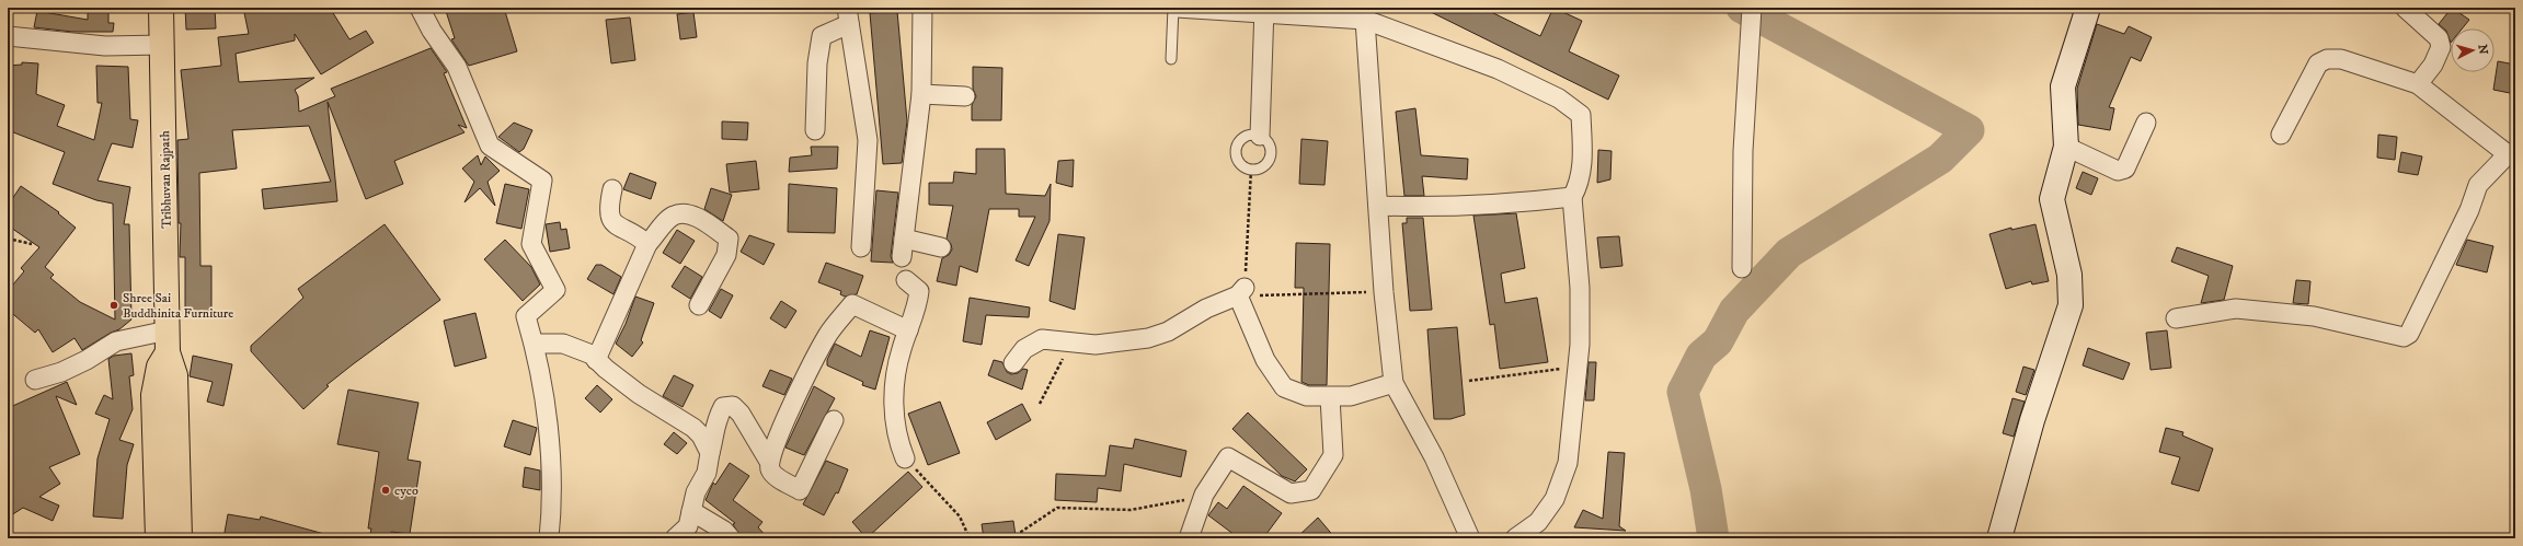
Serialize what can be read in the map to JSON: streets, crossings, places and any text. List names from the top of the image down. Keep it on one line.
{"streets":{"highway":["Tribhuvan Rajpath"]},"places":["Shree Sai Buddhinita Furniture","cyco"],"north":"right"}
